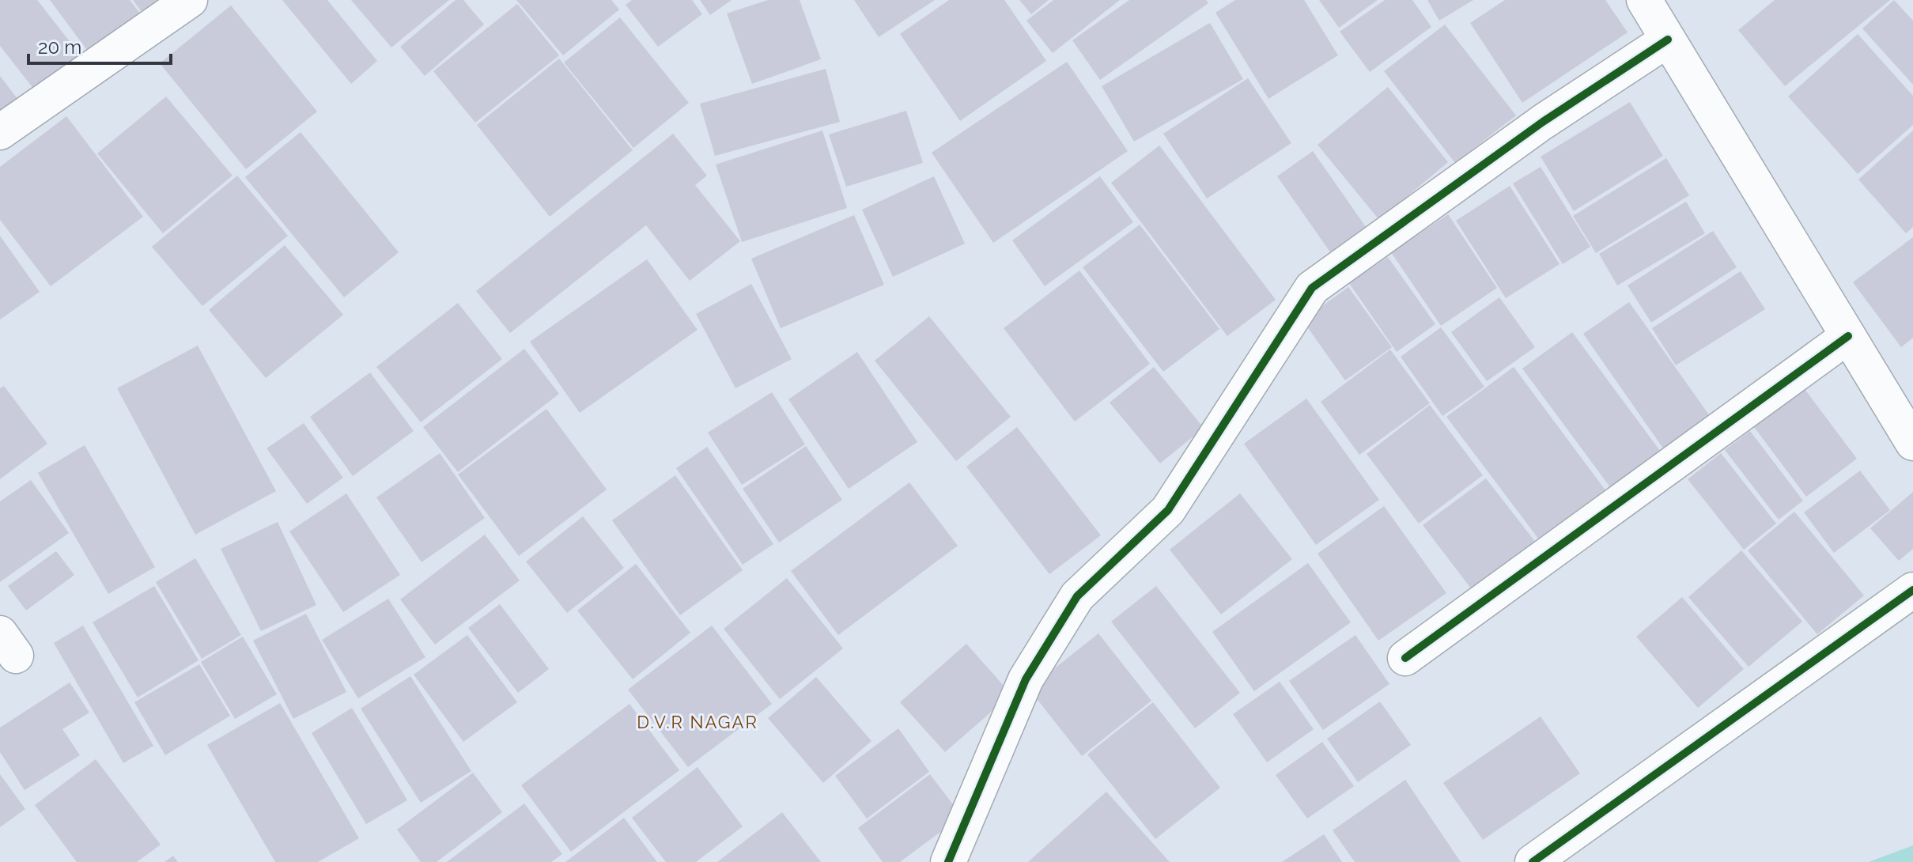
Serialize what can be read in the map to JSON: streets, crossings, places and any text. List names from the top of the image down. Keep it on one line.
{"districts":["D.V.R NAGAR"],"scale_bar":"20 m"}
